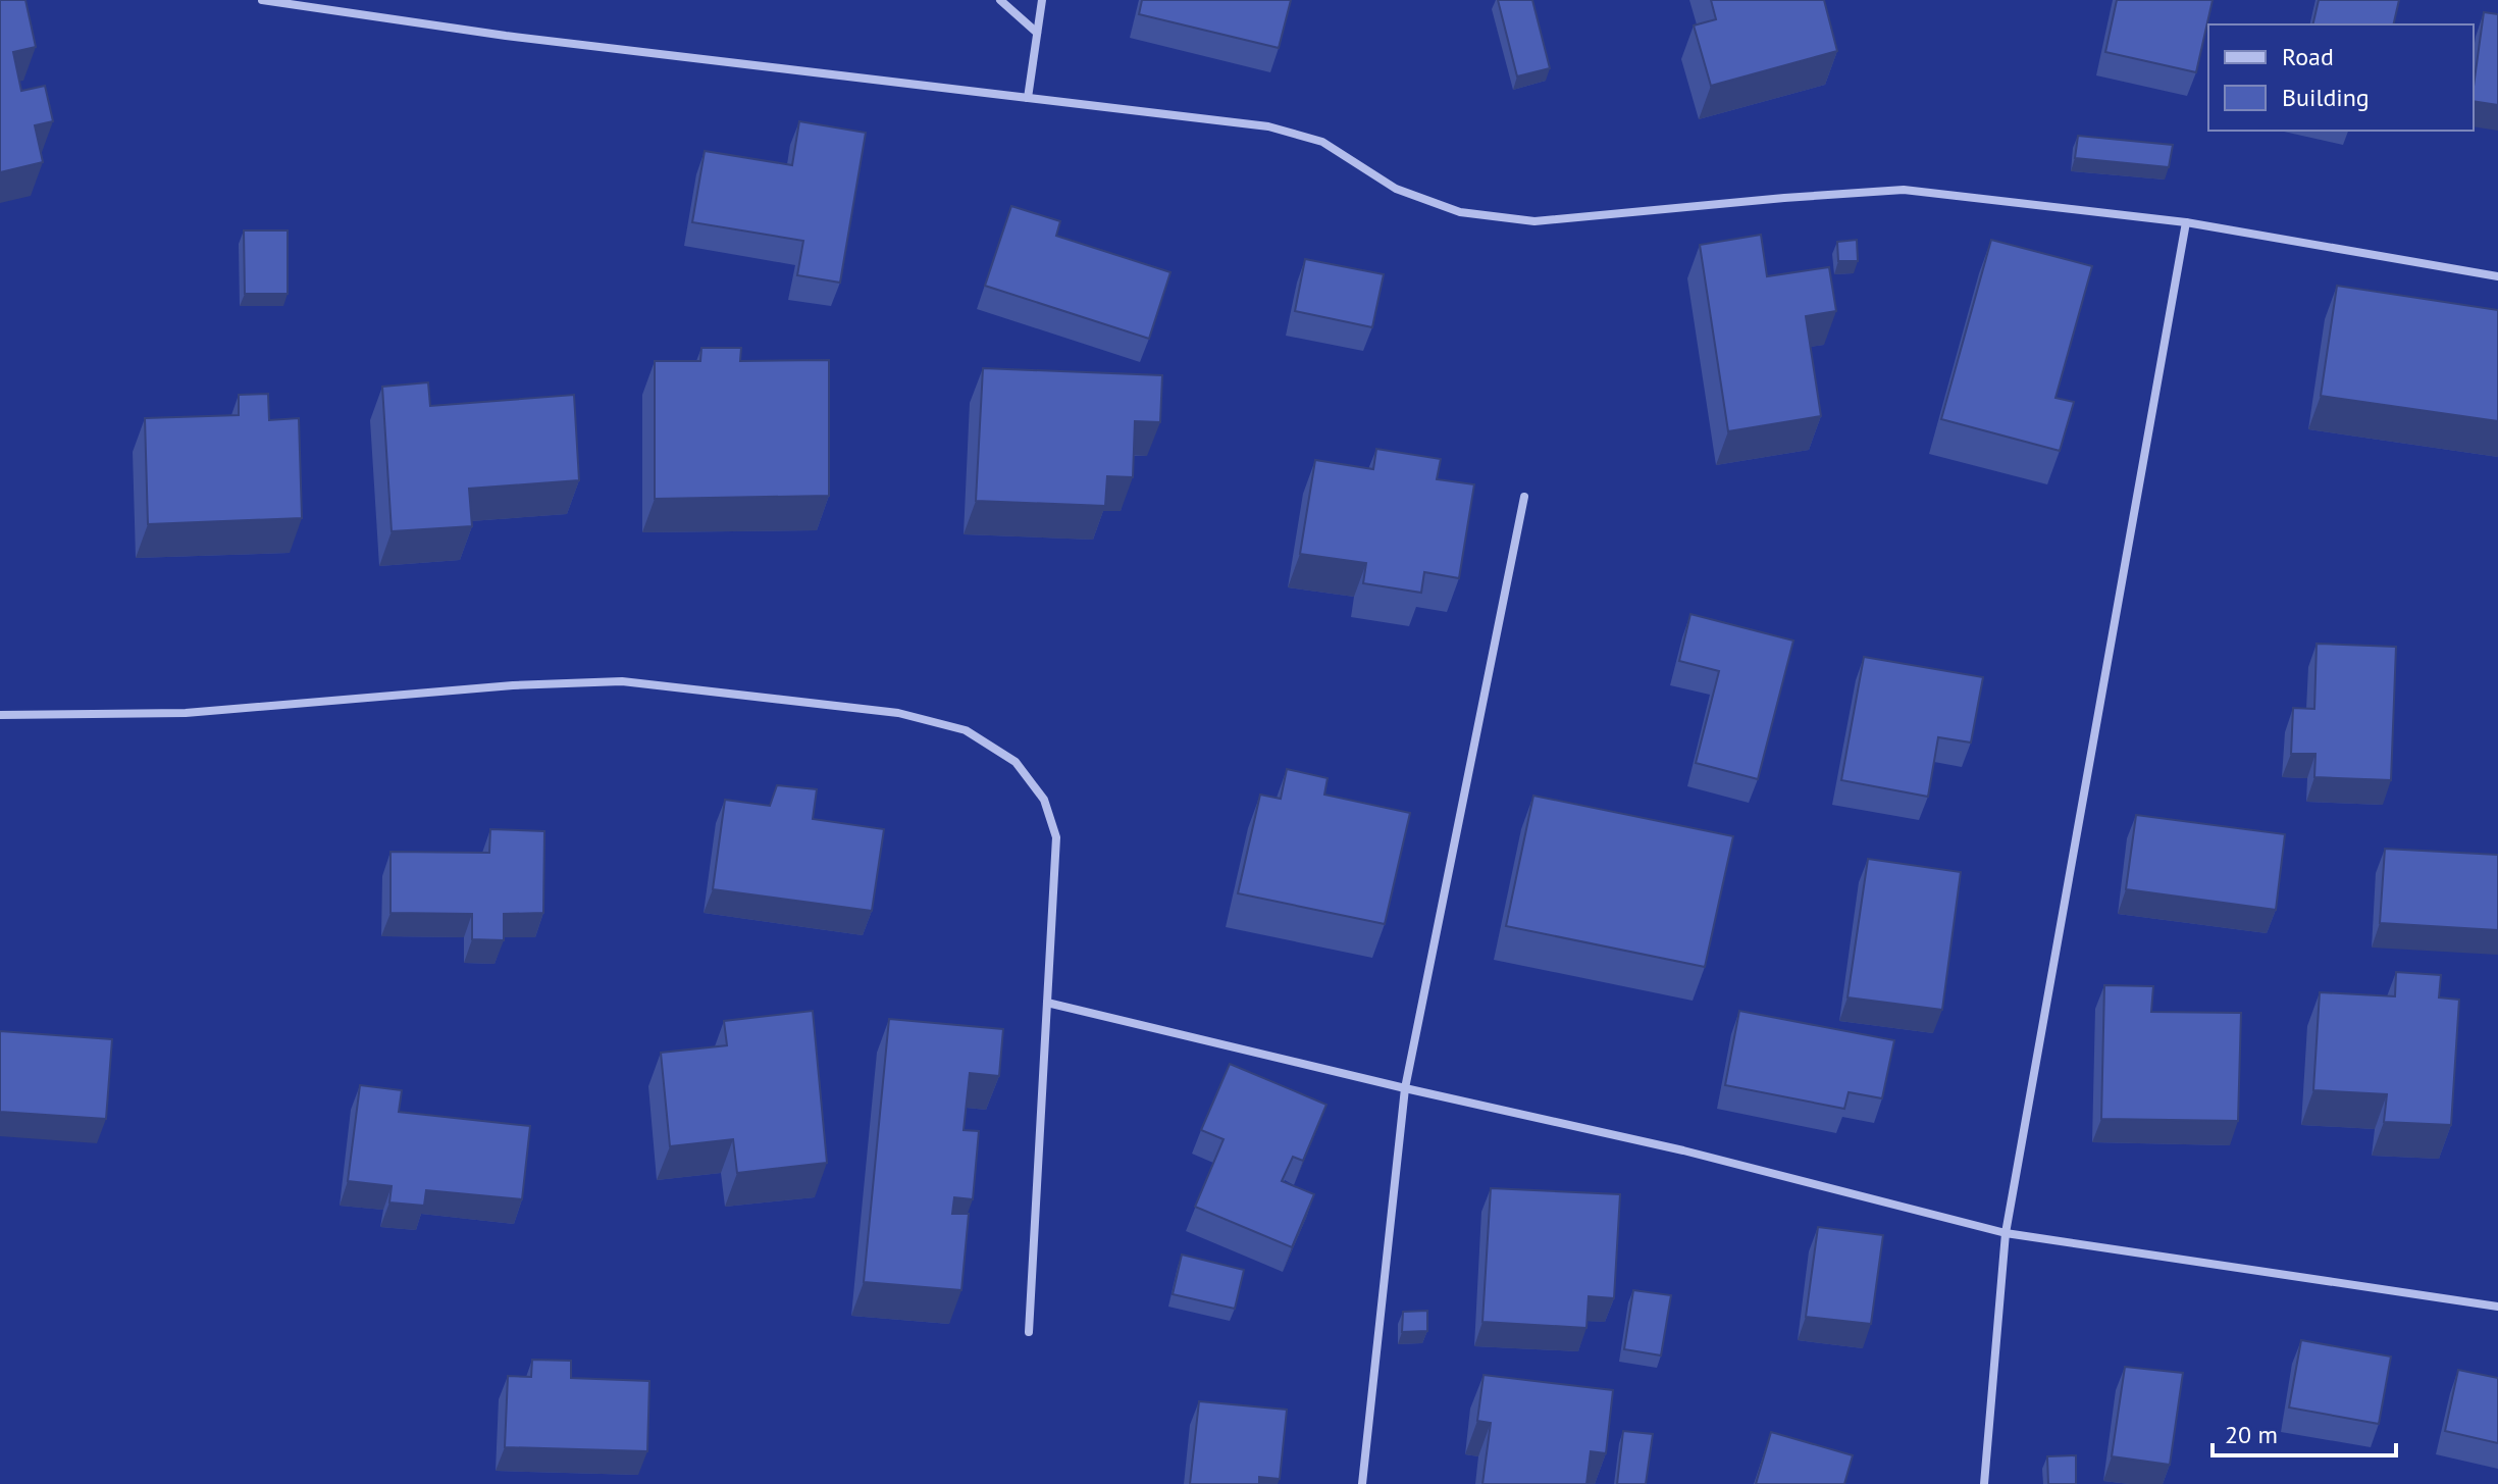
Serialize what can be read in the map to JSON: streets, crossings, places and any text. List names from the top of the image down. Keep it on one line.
{"legend":["Road","Building"],"scale_bar":"20 m"}
